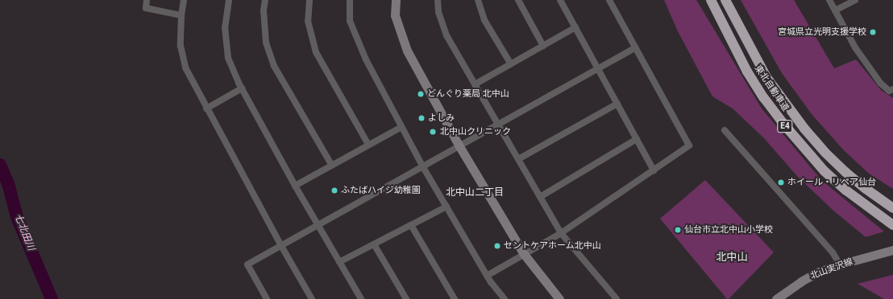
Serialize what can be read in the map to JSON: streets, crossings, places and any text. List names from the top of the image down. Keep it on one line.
{"streets":{"highway":["東北自動車道","E4"],"street":["北山実沢線"]},"districts":["北中山二丁目","北中山"],"water":["七北田川"],"places":["宮城県立光明支援学校","どんぐり薬局 北中山","よしみ","北中山クリニック","ホイール・リペア仙台","ふたばハイジ幼稚園","仙台市立北中山小学校","セントケアホーム北中山"]}
